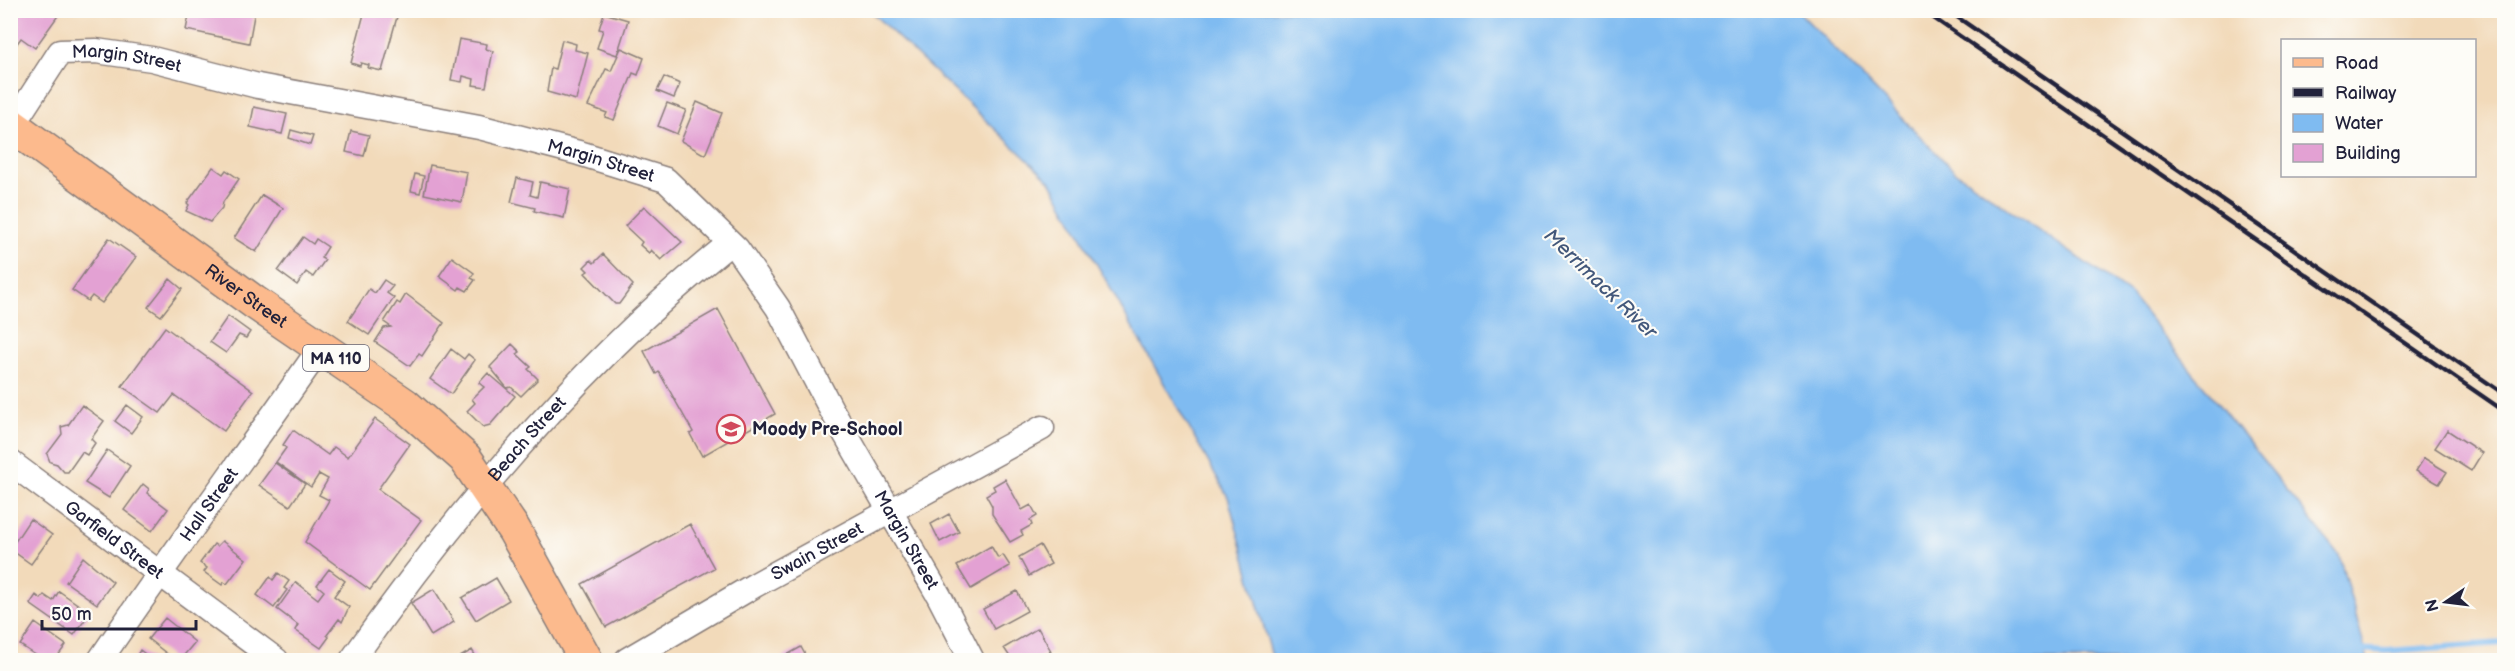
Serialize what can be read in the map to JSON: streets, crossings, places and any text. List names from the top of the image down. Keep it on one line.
{"streets":{"main road":["River Street","MA 110"],"street":["Margin Street","Beach Street","Hall Street","Garfield Street","Swain Street"]},"crossings":[["Margin Street","River Street"],["Margin Street","Beach Street"],["Margin Street","Swain Street"],["River Street","Beach Street"],["River Street","Hall Street"],["Hall Street","Garfield Street"]],"water":["Merrimack River"],"places":{"school or university":["Moody Pre-School"]},"legend":["Road","Railway","Water","Building"],"scale_bar":"50 m","north":"left"}
